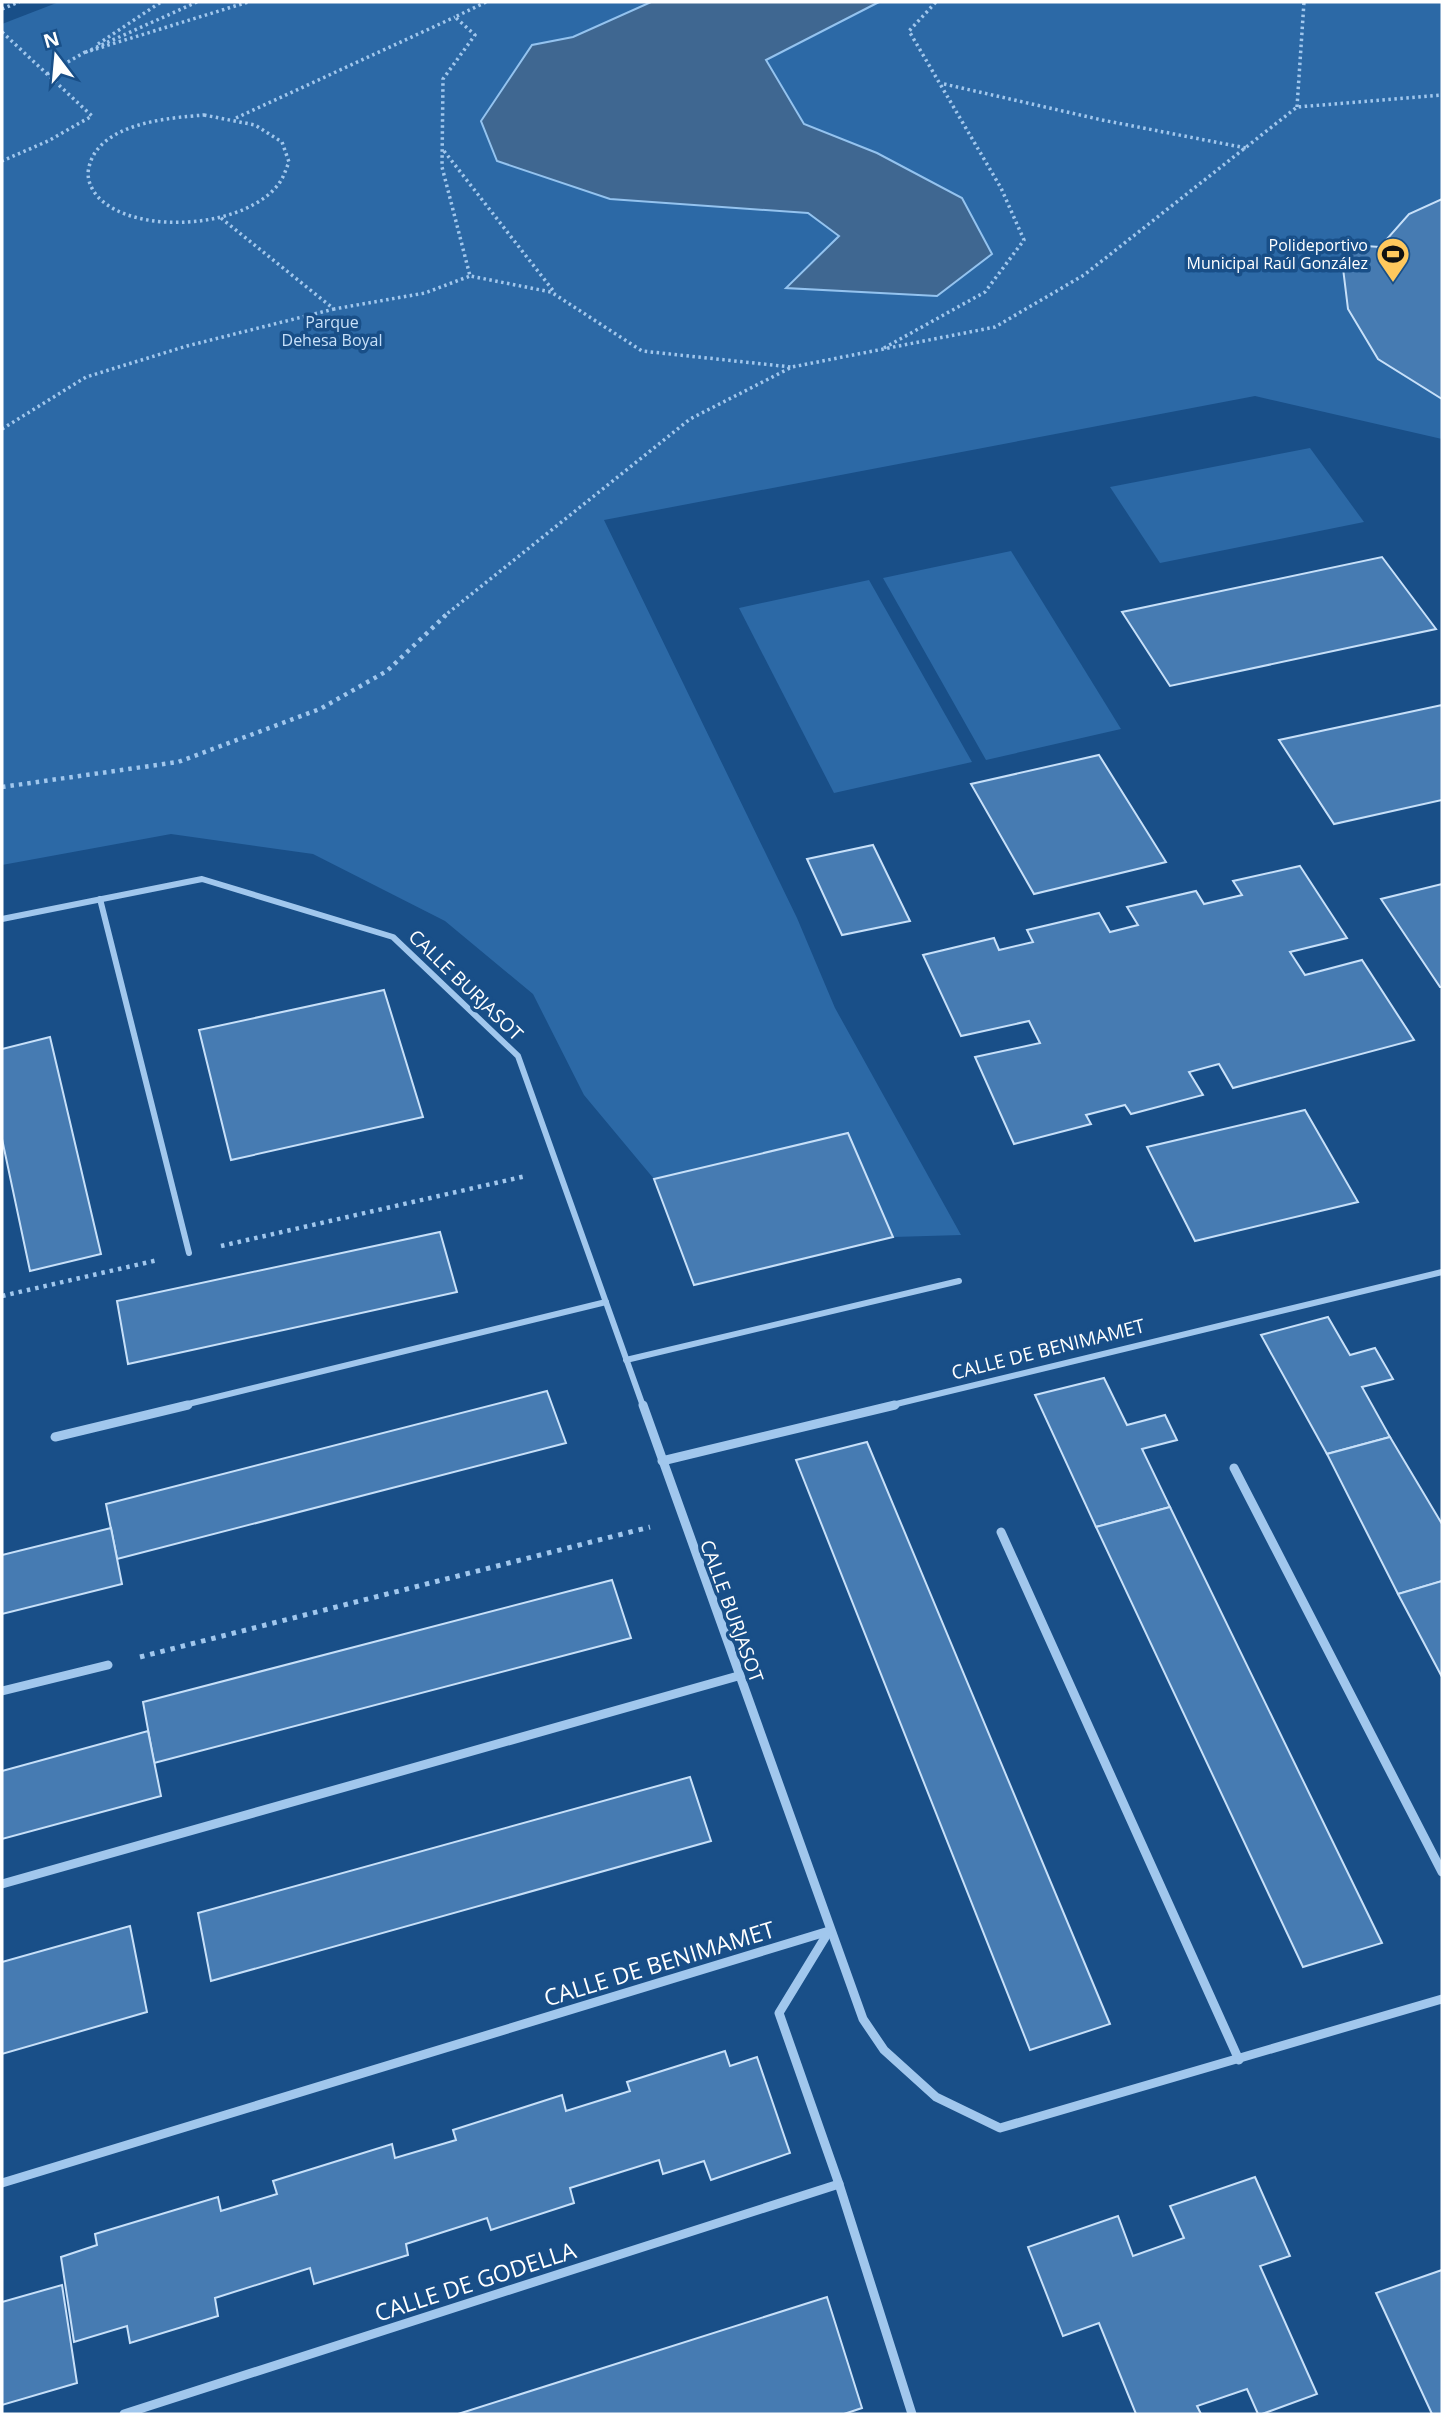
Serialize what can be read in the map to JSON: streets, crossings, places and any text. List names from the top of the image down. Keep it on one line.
{"streets":{"street":["CALLE BURJASOT","CALLE DE BENIMAMET","CALLE DE GODELLA"]},"crossings":[["CALLE BURJASOT","CALLE DE BENIMAMET"]],"parks":["Parque Dehesa Boyal"],"places":{"sports":["Polideportivo Municipal Raúl González"]},"north":"top"}
